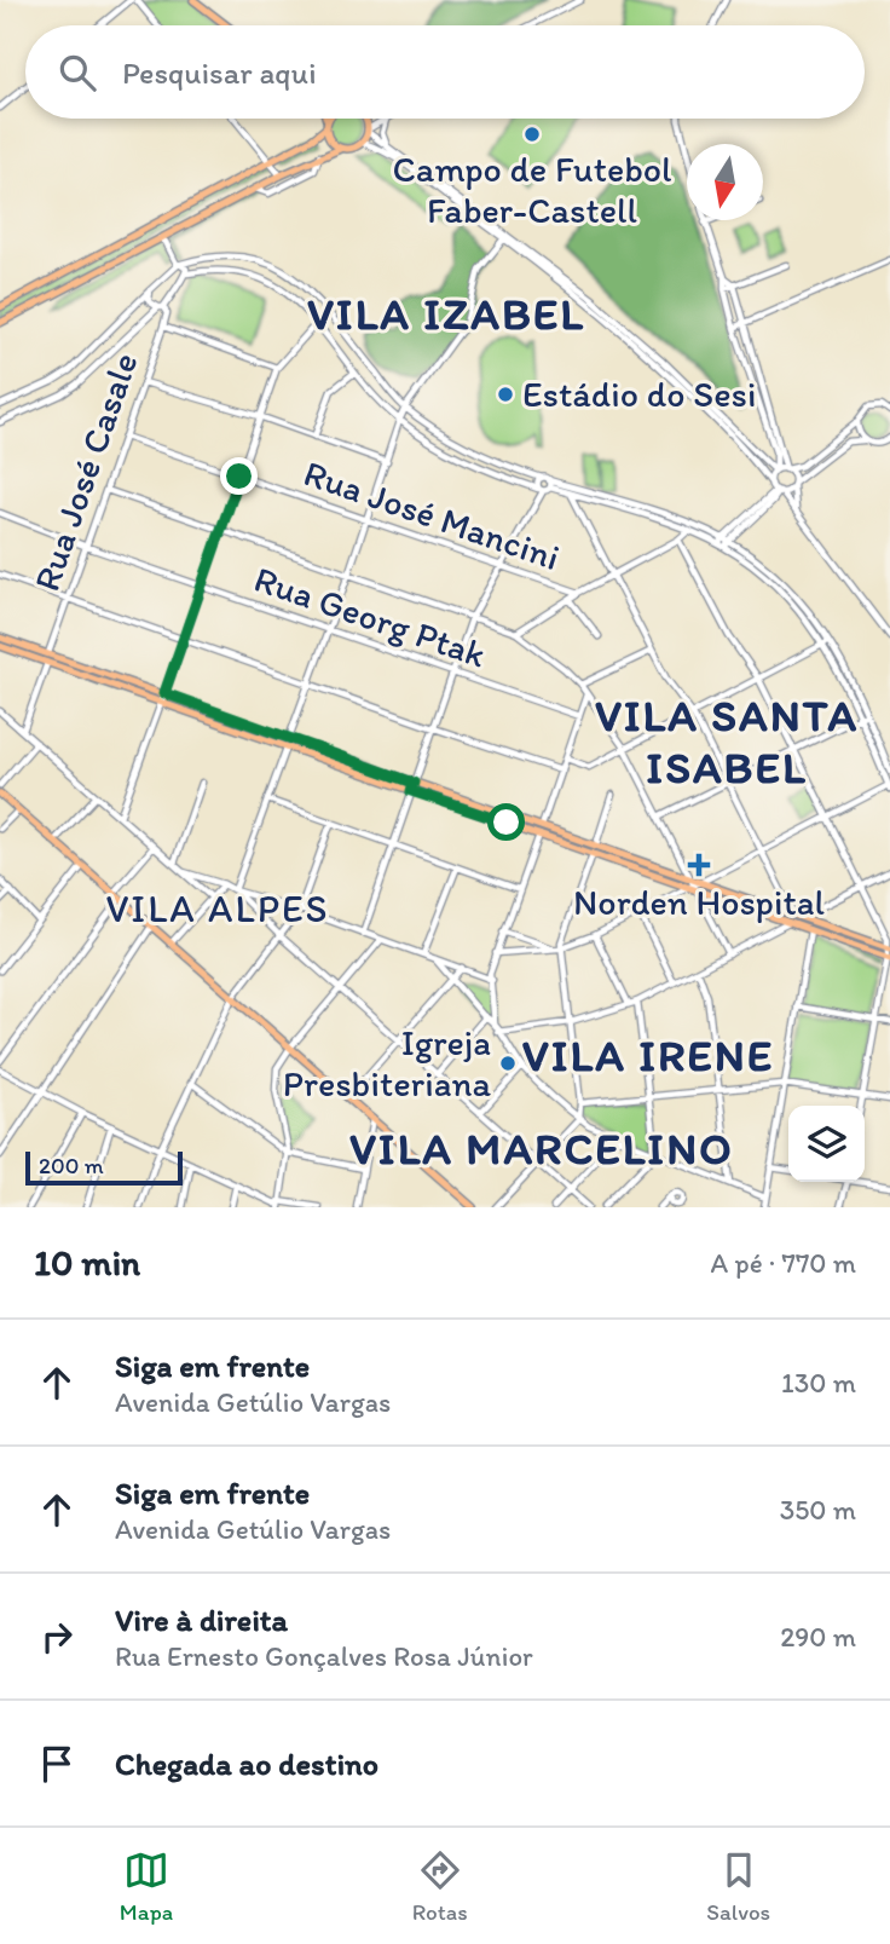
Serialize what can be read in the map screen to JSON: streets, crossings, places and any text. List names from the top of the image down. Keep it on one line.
{"streets":{"street":["Rua José Casale","Rua José Mancini","Rua Georg Ptak"]},"crossings":[["Rua José Casale","Rua José Mancini"],["Rua José Casale","Rua Georg Ptak"]],"districts":["VILA IZABEL","VILA SANTA ISABEL","VILA ALPES","VILA IRENE","VILA MARCELINO"],"places":{"other":["Campo de Futebol Faber-Castell","Estádio do Sesi","Igreja Presbiteriana"],"health":["Norden Hospital"]},"scale_bar":"200 m","north":"bottom","page":{"search":"Pesquisar aqui","scale":"200 m","heading":["10 min","A pé · 770 m"],"list":[["Siga em frente","Avenida Getúlio Vargas","130 m"],["Siga em frente","Avenida Getúlio Vargas","350 m"],["Vire à direita","Rua Ernesto Gonçalves Rosa Júnior","290 m"],"Chegada ao destino"],"nav":["Mapa","Rotas","Salvos"]}}
